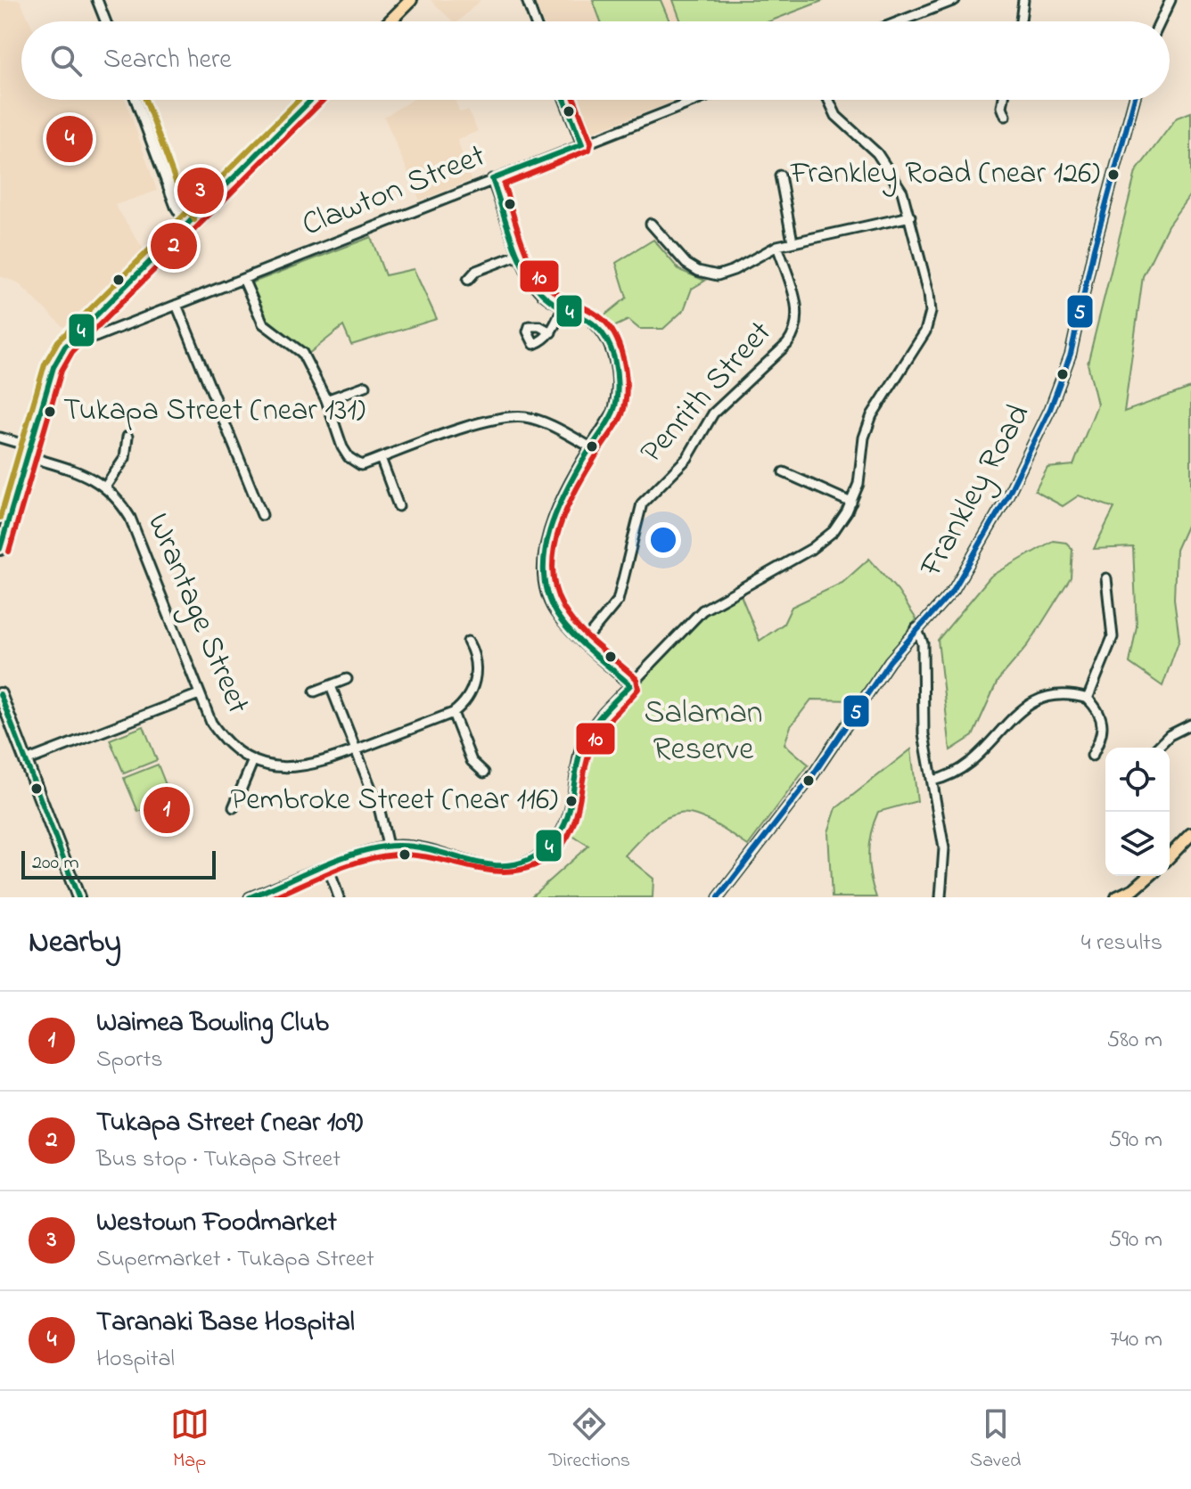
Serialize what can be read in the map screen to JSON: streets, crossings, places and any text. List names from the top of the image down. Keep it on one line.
{"streets":{"street":["Clawton Street","Penrith Street","Frankley Road","Wrantage Street"]},"parks":["Salaman Reserve"],"places":["Frankley Road (near 126)","Tukapa Street (near 131)","Pembroke Street (near 116)"],"lines":["transit line 4","transit line 10","transit line 5"],"scale_bar":"200 m","page":{"search":"Search here","pins":["4","3","2","1"],"scale":"200 m","heading":["Nearby","4 results"],"list":[{"mark":"1","name":"Waimea Bowling Club","note":"Sports","value":"580 m"},{"mark":"2","name":"Tukapa Street (near 109)","note":"Bus stop · Tukapa Street","value":"590 m"},{"mark":"3","name":"Westown Foodmarket","note":"Supermarket · Tukapa Street","value":"590 m"},{"mark":"4","name":"Taranaki Base Hospital","note":"Hospital","value":"740 m"}],"nav":["Map","Directions","Saved"]}}
